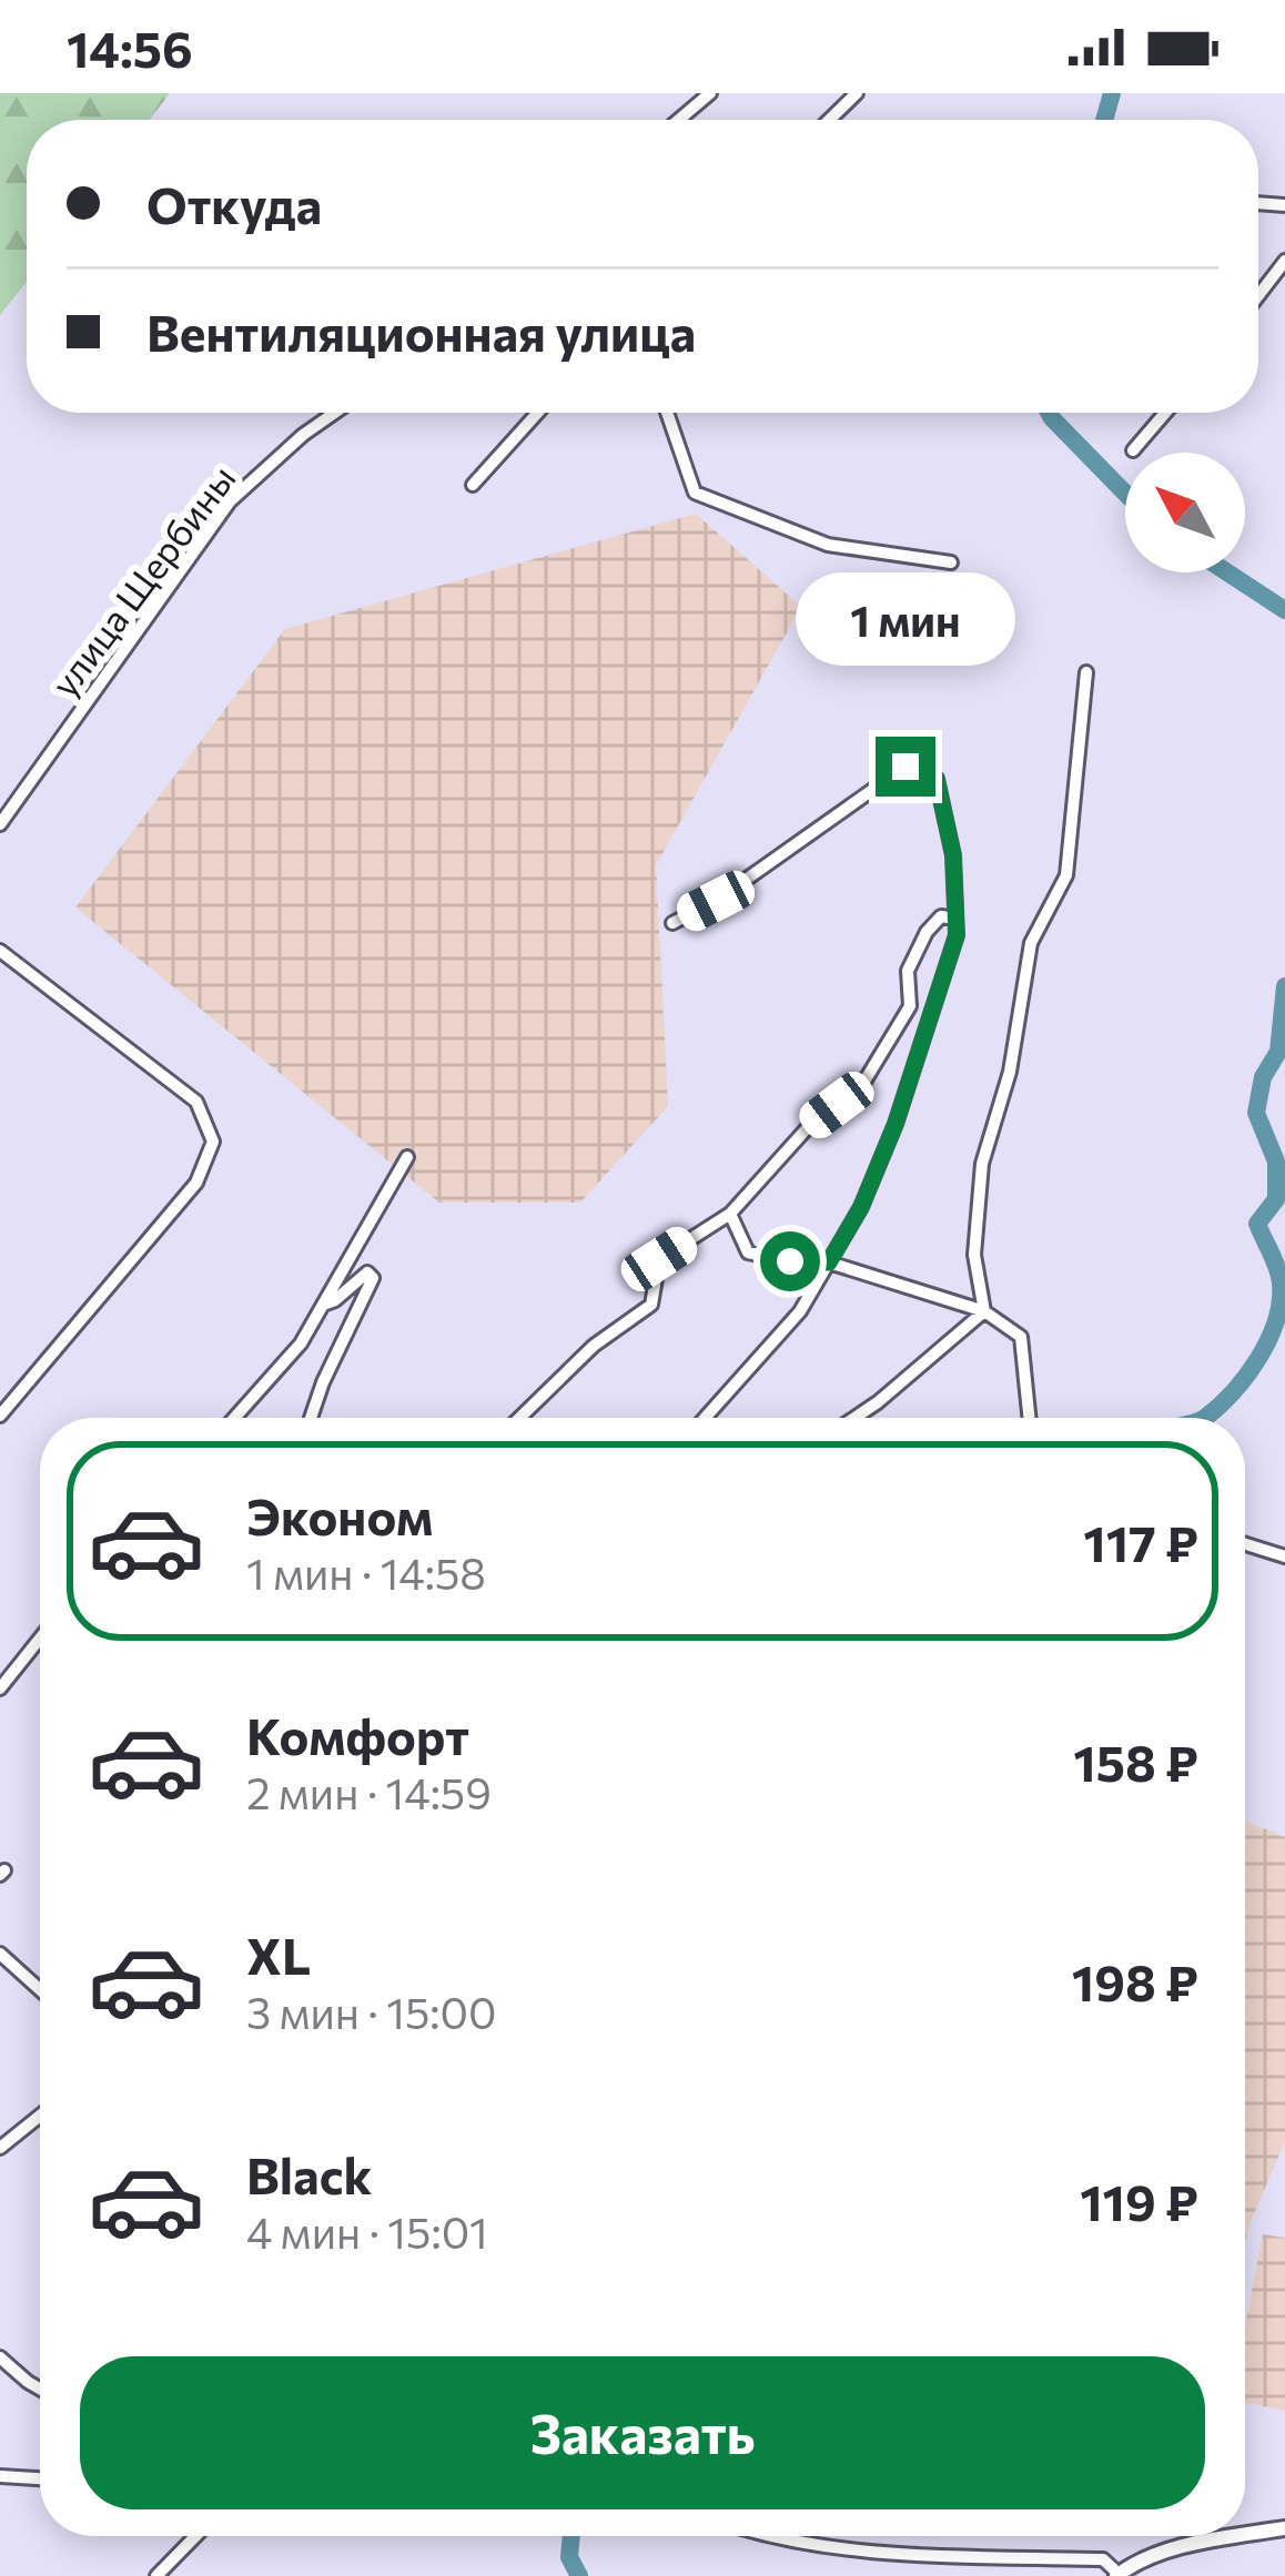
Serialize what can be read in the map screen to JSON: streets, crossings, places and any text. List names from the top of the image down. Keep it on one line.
{"streets":{"street":["улица Щербины"]},"north":"top left","page":{"status":"14:56","banner":["Откуда","Вентиляционная улица"],"bubble":"1 мин","list":[{"name":"Эконом","note":"1 мин · 14:58","value":"117 ₽"},{"name":"Комфорт","note":"2 мин · 14:59","value":"158 ₽"},{"name":"XL","note":"3 мин · 15:00","value":"198 ₽"},{"name":"Black","note":"4 мин · 15:01","value":"119 ₽"}],"buttons":"Заказать"}}
